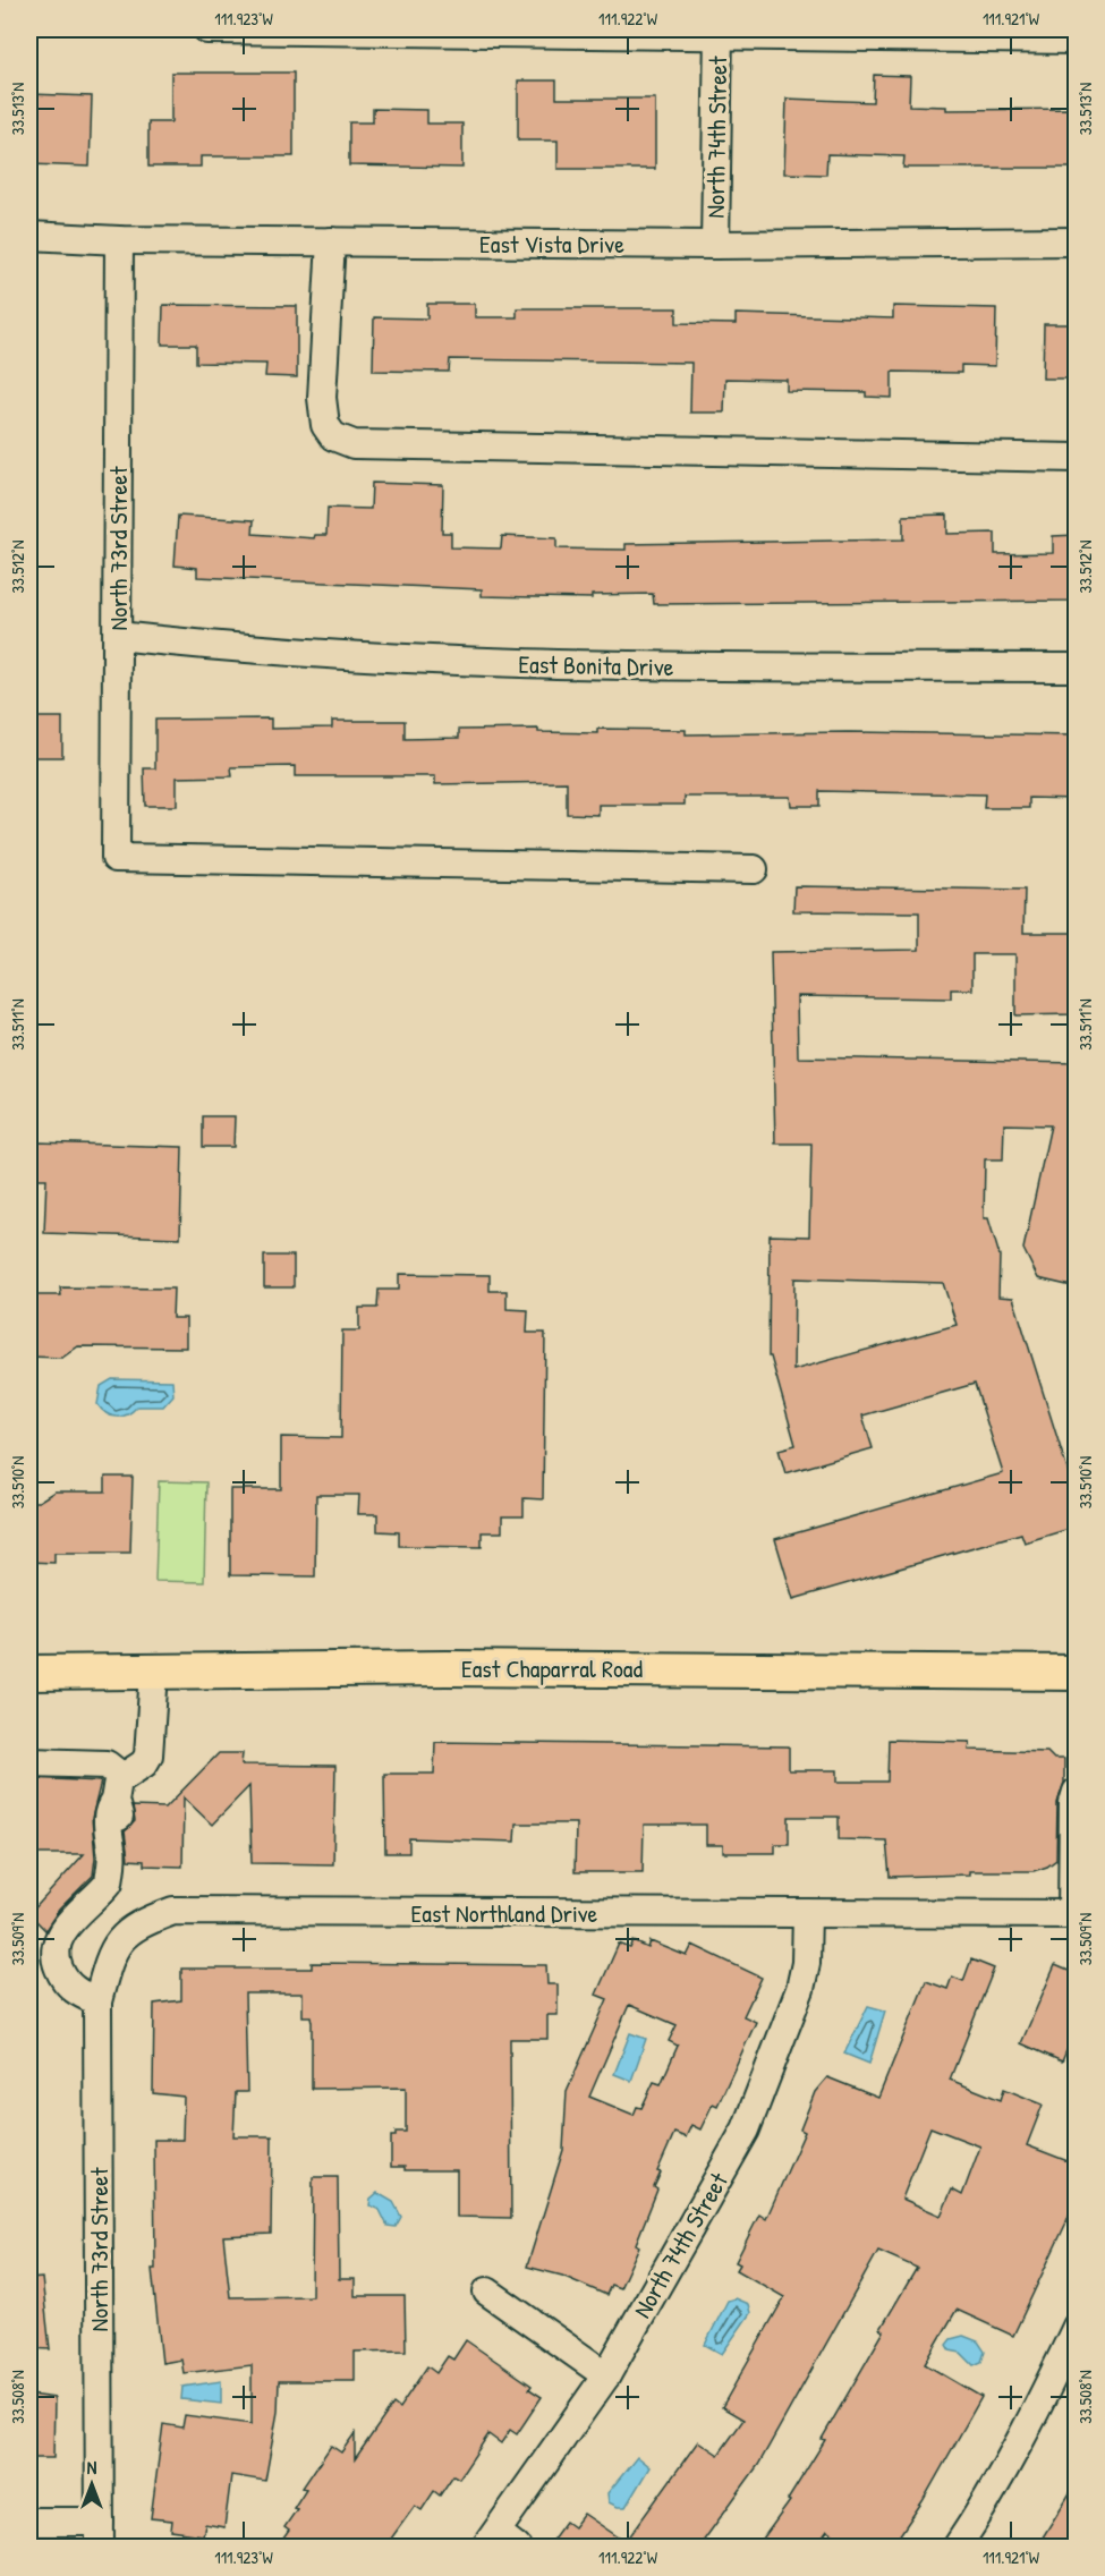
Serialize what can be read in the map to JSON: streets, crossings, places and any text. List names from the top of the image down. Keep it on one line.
{"streets":{"main road":["East Chaparral Road"],"street":["North 74th Street","East Vista Drive","North 73rd Street","East Bonita Drive","East Northland Drive"]},"crossings":[["North 74th Street","East Vista Drive"],["North 74th Street","East Northland Drive"],["East Vista Drive","North 73rd Street"],["North 73rd Street","East Bonita Drive"],["North 73rd Street","East Northland Drive"]],"north":"top","coordinates":["111.923°W","111.922°W","111.921°W","33.513°N","33.512°N","33.511°N","33.510°N","33.509°N","33.508°N"]}
